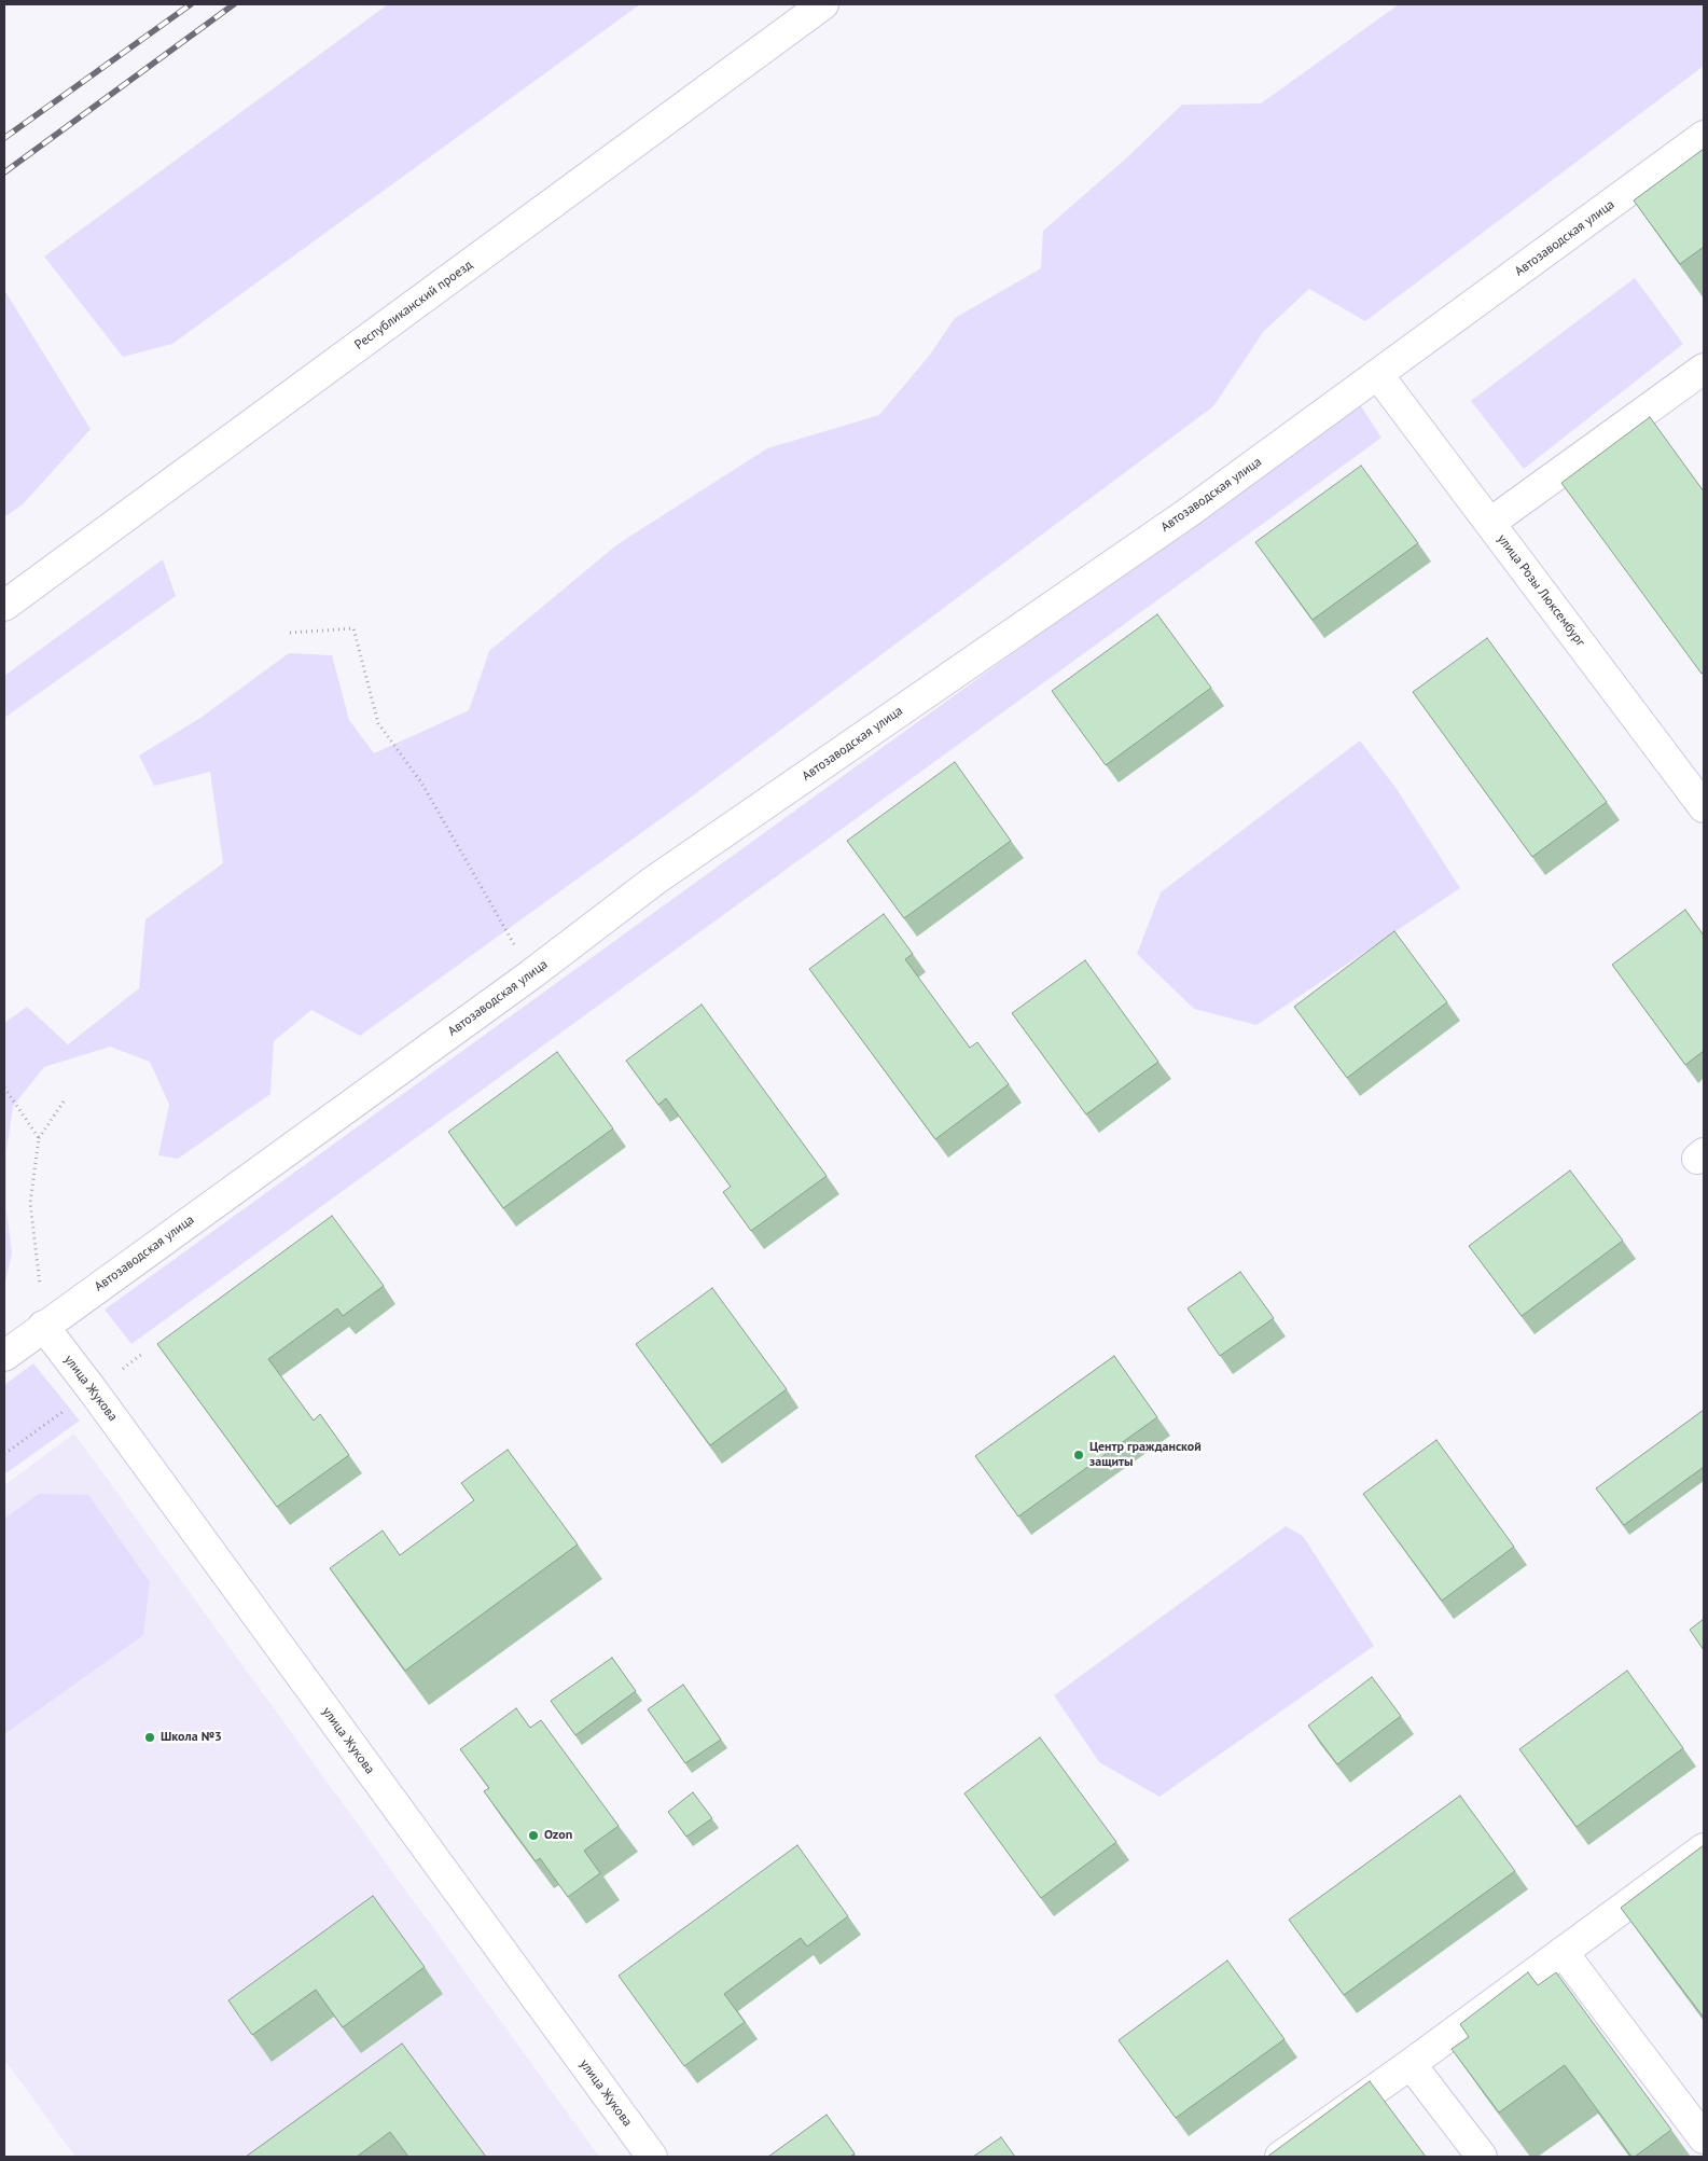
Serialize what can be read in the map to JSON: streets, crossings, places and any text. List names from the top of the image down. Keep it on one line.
{"streets":{"street":["Автозаводская улица","Республиканский проезд","улица Розы Люксембург","улица Жукова"]},"crossings":[["Автозаводская улица","улица Розы Люксембург"],["Автозаводская улица","улица Жукова"]],"places":["Центр гражданской защиты","Школа №3","Ozon"]}
